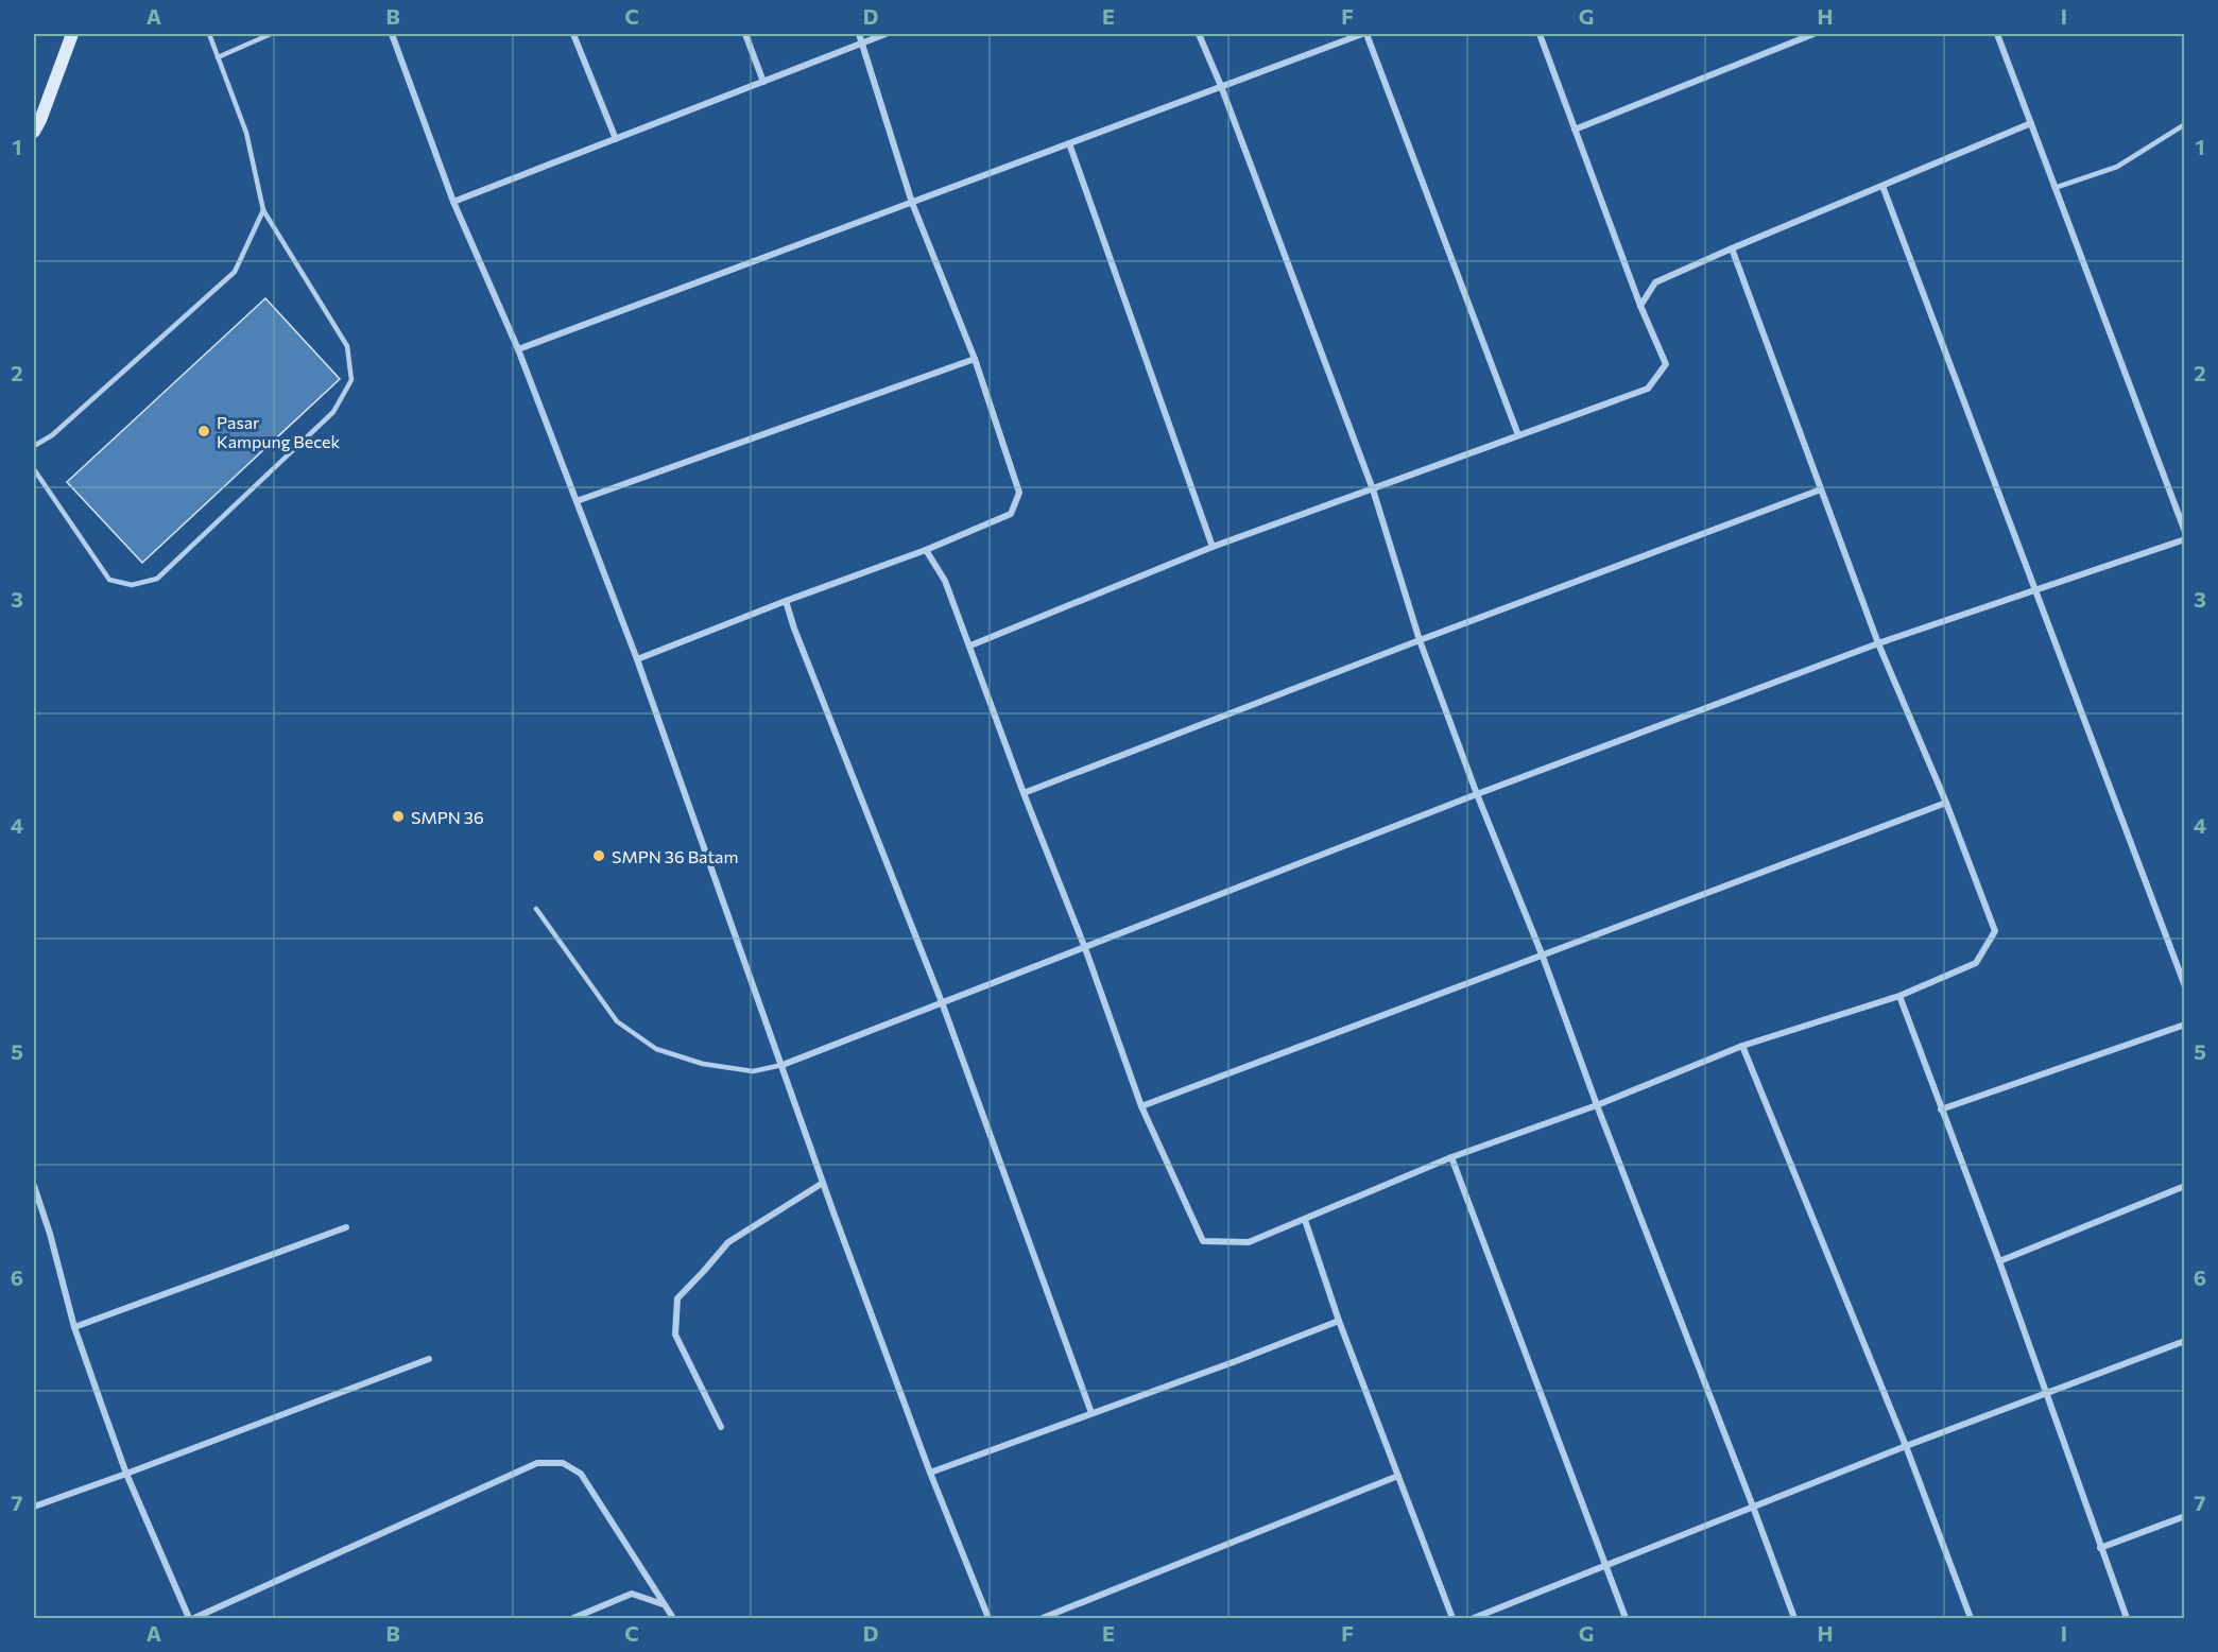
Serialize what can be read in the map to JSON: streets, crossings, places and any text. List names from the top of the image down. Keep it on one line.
{"places":["Pasar Kampung Becek","SMPN 36","SMPN 36 Batam"],"grid":{"columns":["A","B","C","D","E","F","G","H","I"],"rows":["1","2","3","4","5","6","7"]}}
